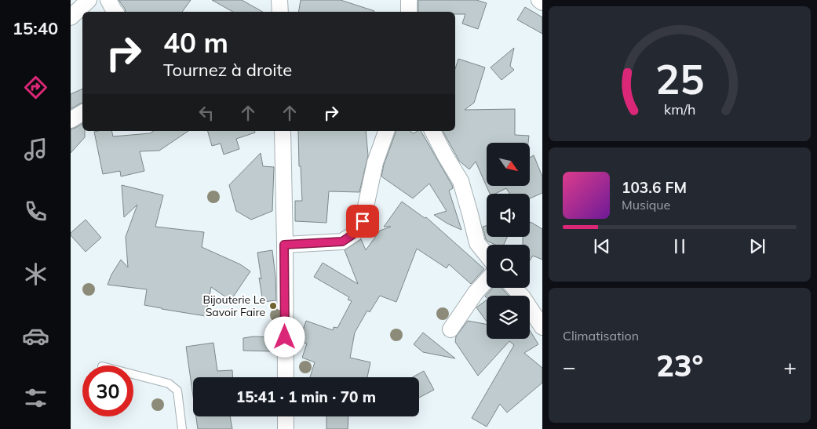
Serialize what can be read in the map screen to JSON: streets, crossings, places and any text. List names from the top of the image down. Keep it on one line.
{"places":["Bijouterie Le Savoir Faire"],"north":"bottom right","page":{"tabs":"15:40","turn":["40 m","Tournez à droite"],"song":["103.6 FM","Musique"],"tile":"Climatisation","heat":["−","23°","+"],"limit":"30","trip":"15:41 · 1 min · 70 m","gauge":["25","km/h"]}}
